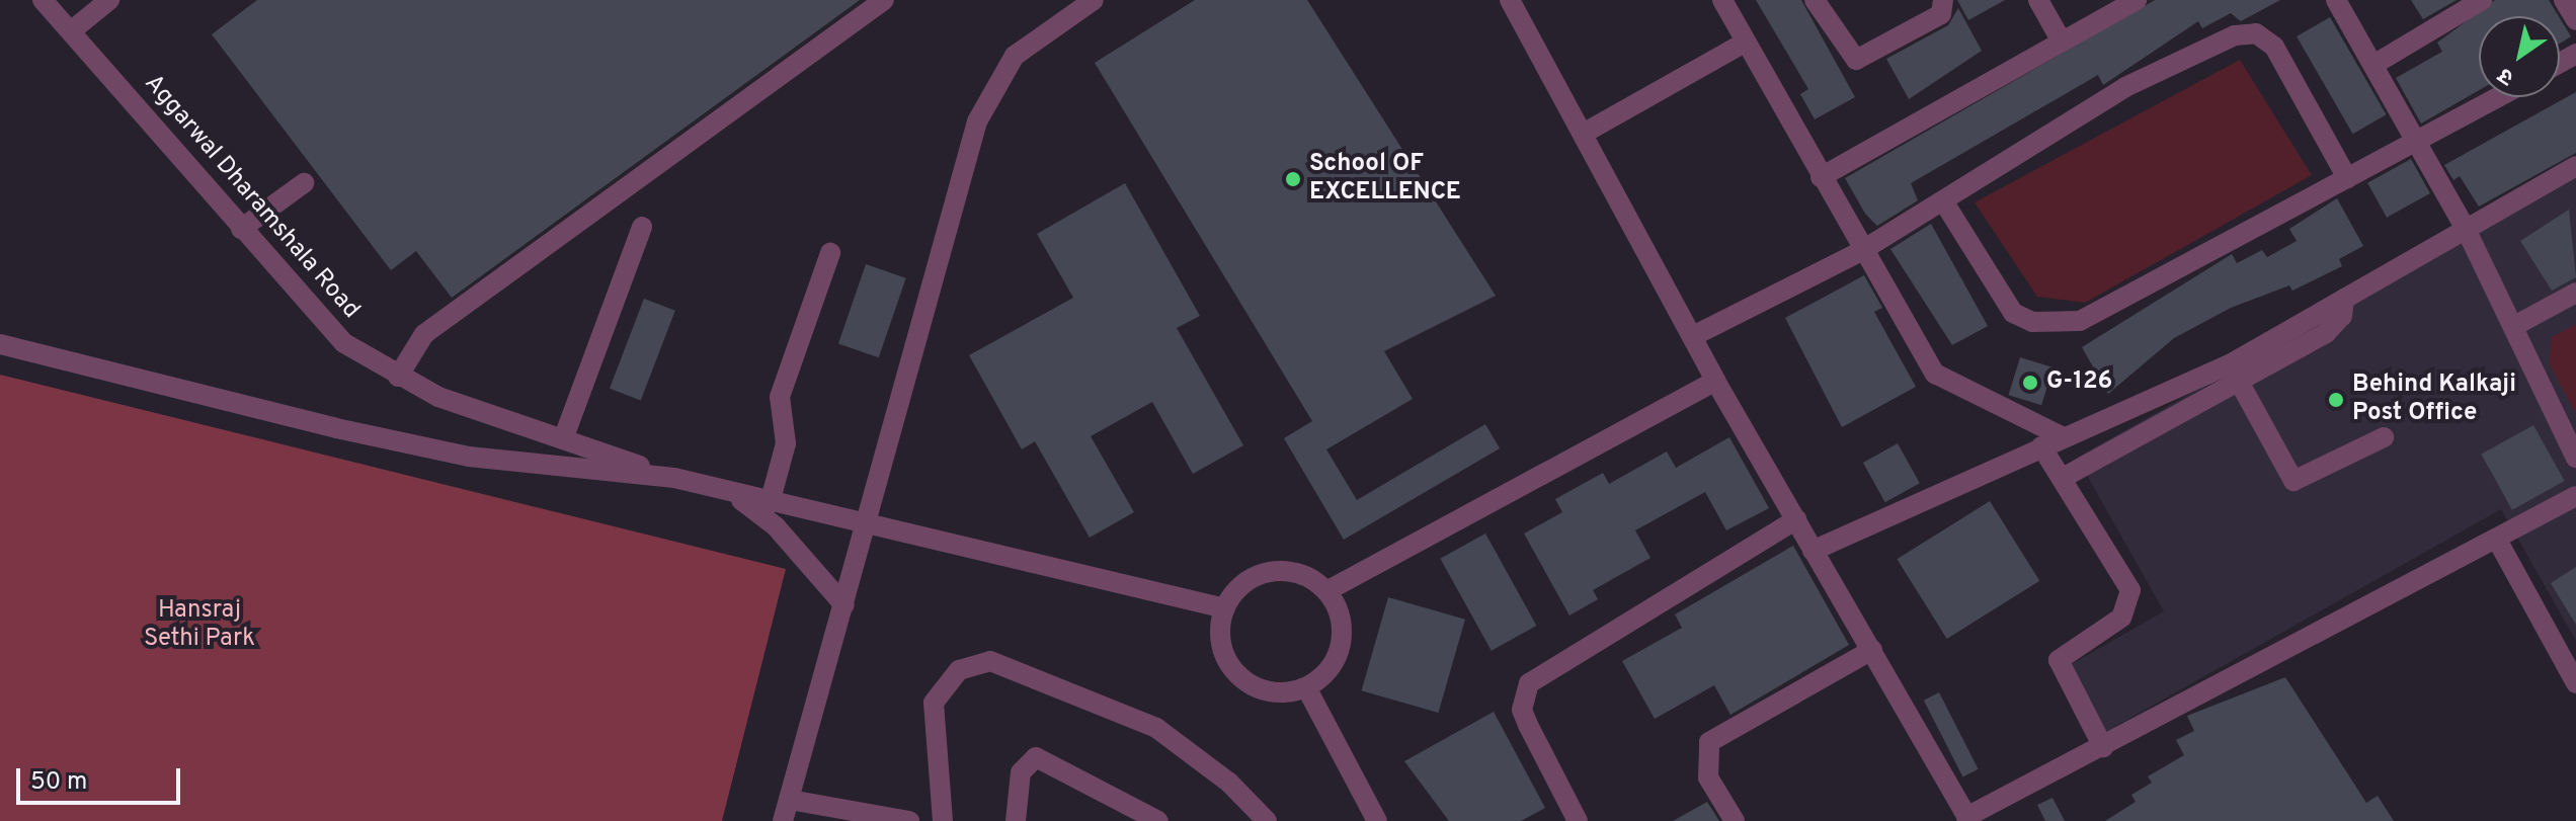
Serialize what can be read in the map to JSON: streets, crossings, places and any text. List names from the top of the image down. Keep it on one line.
{"streets":{"street":["Aggarwal Dharamshala Road"]},"parks":["Hansraj Sethi Park"],"places":["School OF EXCELLENCE","G-126","Behind Kalkaji Post Office"],"scale_bar":"50 m","north":"bottom left"}
